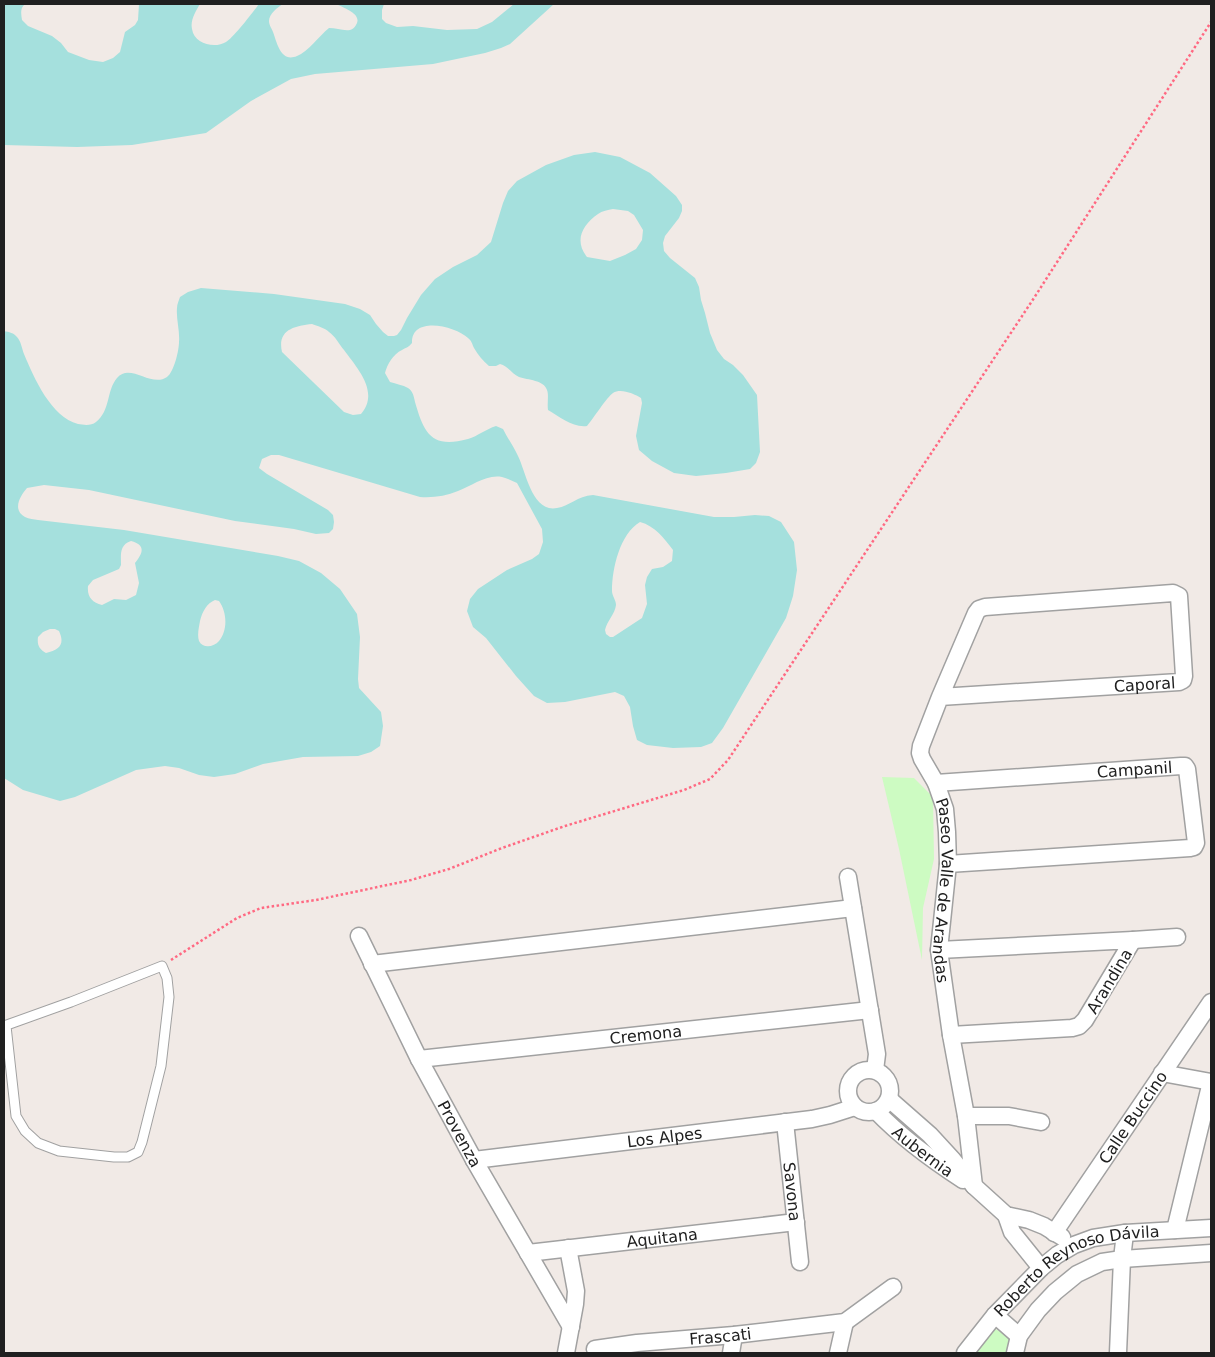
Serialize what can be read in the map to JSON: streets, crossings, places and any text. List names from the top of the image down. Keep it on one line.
{"streets":{"street":["Caporal","Campanil","Paseo Valle de Arandas","Arandina","Cremona","Calle Buccino","Provenza","Los Alpes","Aubernia","Savona","Aquitana","Roberto Reynoso Dávila","Frascati"]},"crossings":[["Caporal","Paseo Valle de Arandas"],["Campanil","Paseo Valle de Arandas"],["Paseo Valle de Arandas","Arandina"],["Paseo Valle de Arandas","Aubernia"],["Cremona","Provenza"],["Calle Buccino","Aubernia"],["Provenza","Los Alpes"],["Provenza","Aquitana"],["Los Alpes","Aubernia"],["Los Alpes","Savona"],["Aubernia","Roberto Reynoso Dávila"],["Savona","Aquitana"]]}
